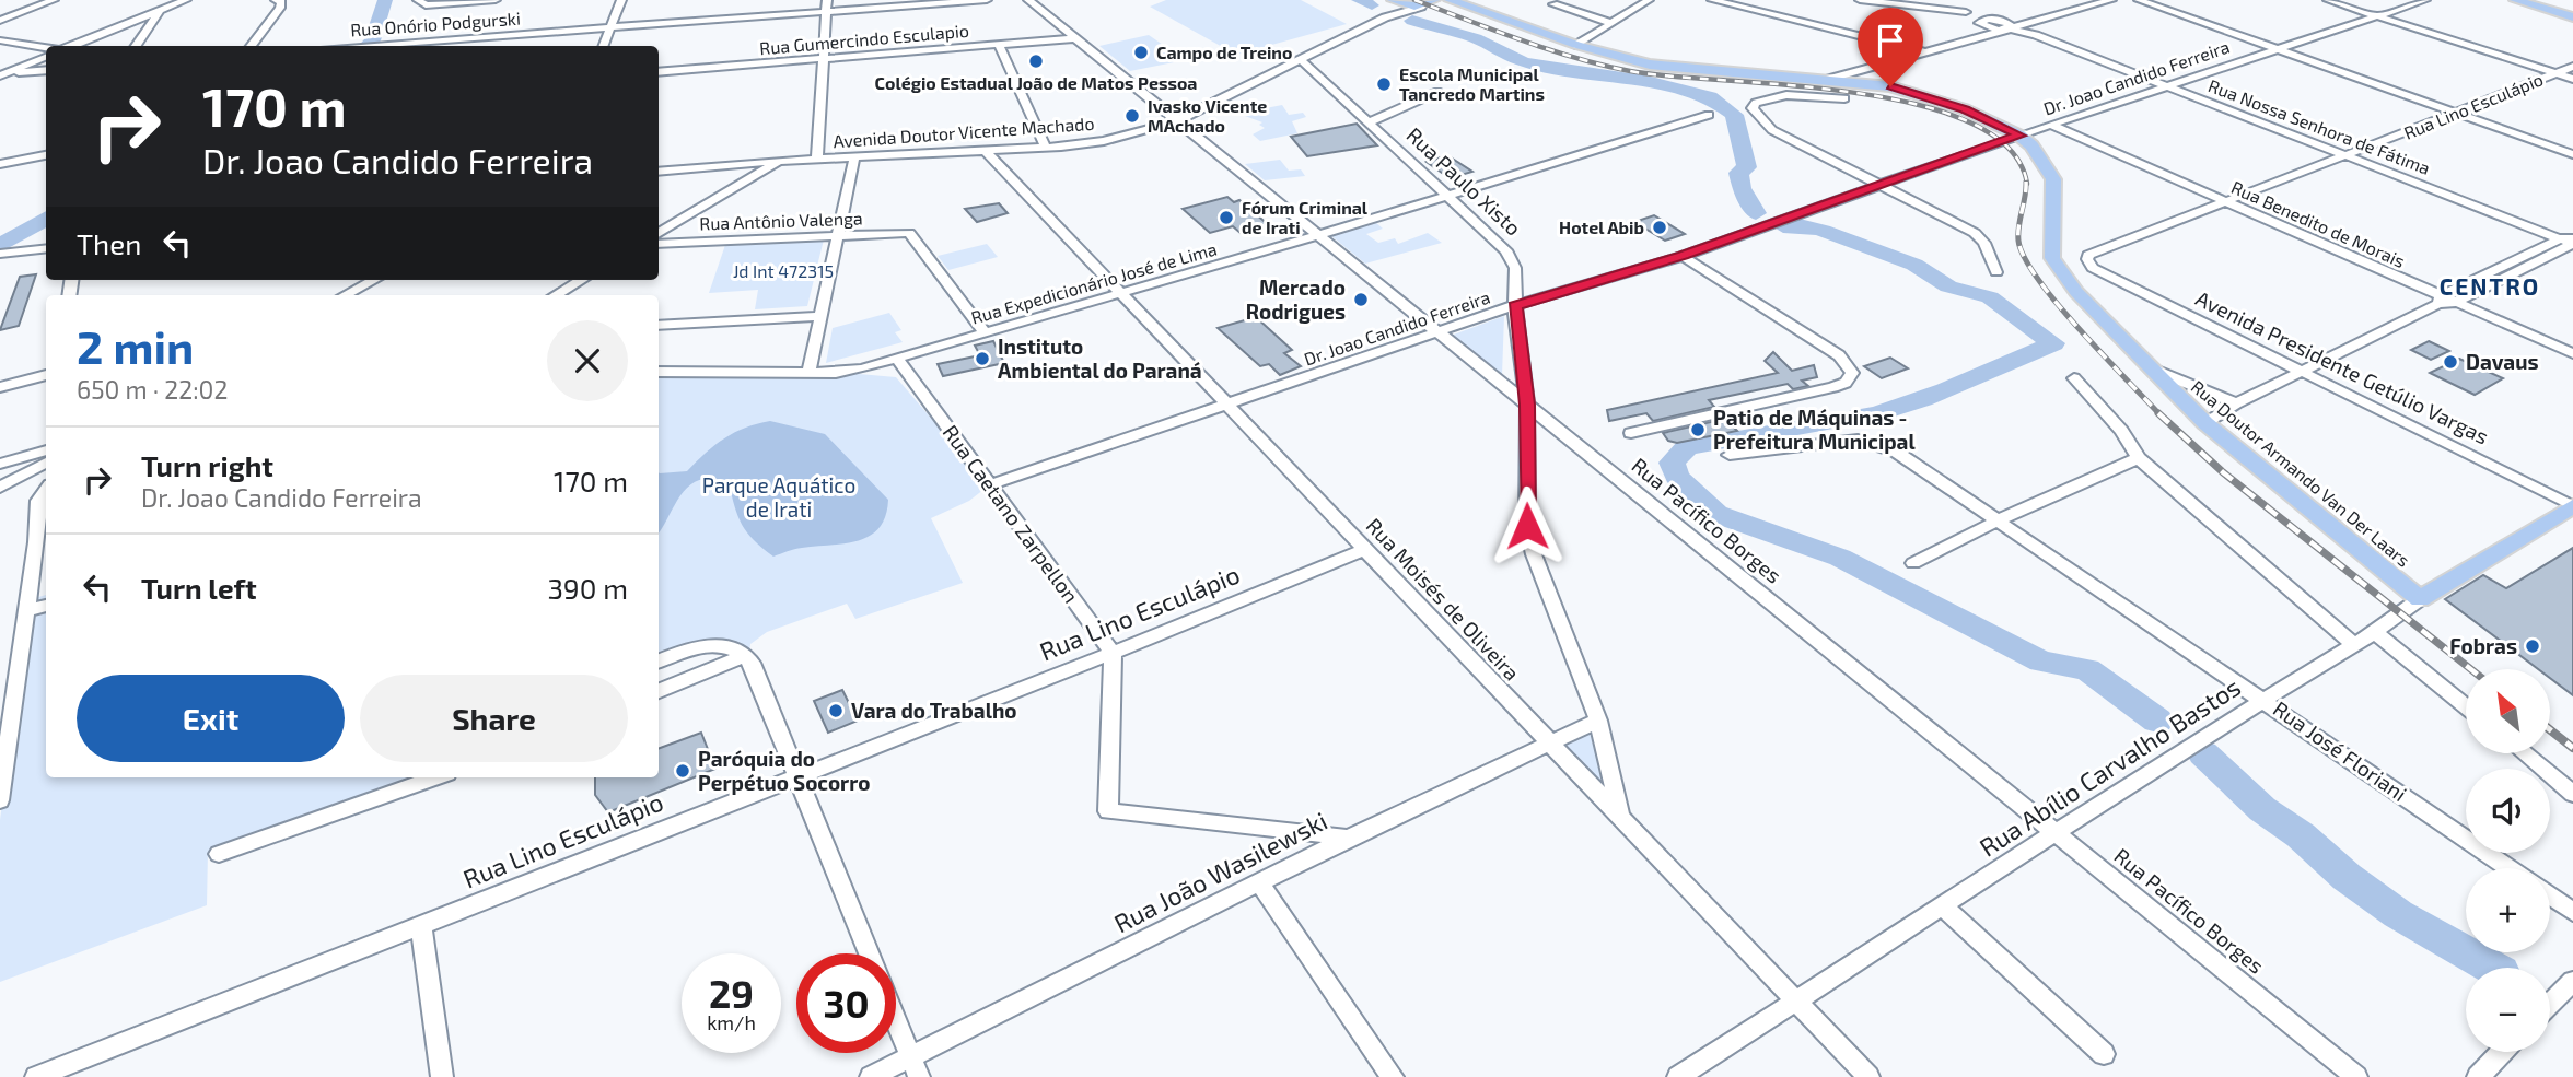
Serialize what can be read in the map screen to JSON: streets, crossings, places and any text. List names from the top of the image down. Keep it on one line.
{"streets":{"main road":["Rua Doutor Armando Van Der Laars","Rua Abílio Carvalho Bastos"],"street":["Rua Onório Podgurski","Rua Gumercindo Esculapio","Dr. Joao Candido Ferreira","Rua Lino Esculápio","Rua Nossa Senhora de Fátima","Avenida Doutor Vicente Machado","Rua Paulo Xisto","Rua Antônio Valenga","Rua Benedito de Morais","Rua Expedicionário José de Lima","Avenida Presidente Getúlio Vargas","Rua Caetano Zarpellon","Rua Pacífico Borges","Rua Moisés de Oliveira","Rua José Floriani","Rua João Wasilewski"]},"crossings":[["Rua Gumercindo Esculapio","Rua Pacífico Borges"],["Dr. Joao Candido Ferreira","Rua Nossa Senhora de Fátima"],["Dr. Joao Candido Ferreira","Rua Paulo Xisto"],["Dr. Joao Candido Ferreira","Rua Benedito de Morais"],["Dr. Joao Candido Ferreira","Rua Doutor Armando Van Der Laars"],["Dr. Joao Candido Ferreira","Rua Caetano Zarpellon"],["Dr. Joao Candido Ferreira","Rua Pacífico Borges"],["Dr. Joao Candido Ferreira","Rua Moisés de Oliveira"],["Rua Lino Esculápio","Rua Nossa Senhora de Fátima"],["Rua Lino Esculápio","Rua Benedito de Morais"],["Rua Lino Esculápio","Avenida Presidente Getúlio Vargas"],["Rua Lino Esculápio","Rua Caetano Zarpellon"],["Rua Lino Esculápio","Rua Moisés de Oliveira"],["Avenida Doutor Vicente Machado","Rua Paulo Xisto"],["Avenida Doutor Vicente Machado","Rua Doutor Armando Van Der Laars"],["Avenida Doutor Vicente Machado","Rua Pacífico Borges"],["Avenida Doutor Vicente Machado","Rua Moisés de Oliveira"],["Rua Paulo Xisto","Rua Expedicionário José de Lima"],["Rua Paulo Xisto","Rua Pacífico Borges"],["Rua Paulo Xisto","Rua Moisés de Oliveira"],["Rua Paulo Xisto","Rua João Wasilewski"],["Rua Antônio Valenga","Rua Expedicionário José de Lima"],["Rua Expedicionário José de Lima","Rua Caetano Zarpellon"],["Rua Expedicionário José de Lima","Rua Pacífico Borges"],["Rua Expedicionário José de Lima","Rua Moisés de Oliveira"],["Avenida Presidente Getúlio Vargas","Rua Abílio Carvalho Bastos"],["Rua Doutor Armando Van Der Laars","Rua Abílio Carvalho Bastos"],["Rua Pacífico Borges","Rua Abílio Carvalho Bastos"],["Rua Moisés de Oliveira","Rua Abílio Carvalho Bastos"],["Rua Moisés de Oliveira","Rua João Wasilewski"],["Rua José Floriani","Rua Abílio Carvalho Bastos"]],"districts":["CENTRO"],"parks":["Jd Int 472315","Parque Aquático de Irati"],"places":["Campo de Treino","Colégio Estadual João de Matos Pessoa","Escola Municipal Tancredo Martins","Ivasko Vicente MAchado","Fórum Criminal de Irati","Hotel Abib","Mercado Rodrigues","Instituto Ambiental do Paraná","Davaus","Patio de Máquinas - Prefeitura Municipal","Fobras","Vara do Trabalho","Paróquia do Perpétuo Socorro"],"north":"top left","page":{"turn":["170 m","Dr. Joao Candido Ferreira"],"then":"Then","heading":["2 min","650 m · 22:02"],"list":[{"name":"Turn right","note":"Dr. Joao Candido Ferreira","value":"170 m"},{"name":"Turn left","value":"390 m"}],"buttons":["Exit","Share"],"map_buttons":["+","−"],"speed":"29 km/h","limit":"30"}}
